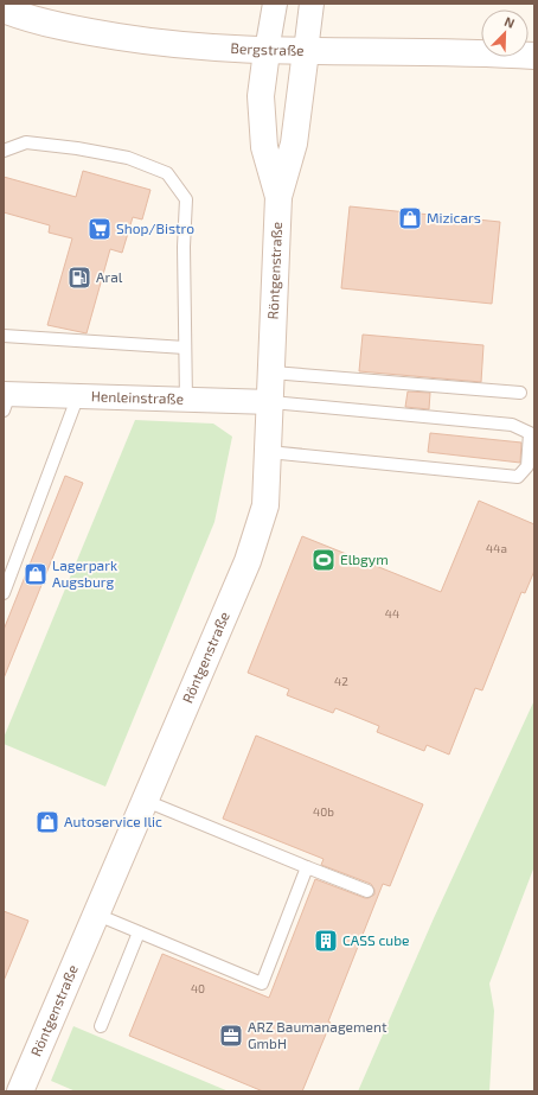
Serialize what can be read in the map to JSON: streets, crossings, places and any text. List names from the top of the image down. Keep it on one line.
{"streets":{"street":["Bergstraße","Röntgenstraße","Henleinstraße"]},"crossings":[["Bergstraße","Röntgenstraße"],["Röntgenstraße","Henleinstraße"]],"places":{"shop":["Mizicars","Lagerpark Augsburg","Autoservice Ilic"],"supermarket":["Shop/Bistro"],"fuel station":["Aral"],"sports":["Elbgym"],"building":["CASS cube"],"office":["ARZ Baumanagement GmbH"]},"house_numbers":["44a","44","42","40b","40"],"north":"top right"}
